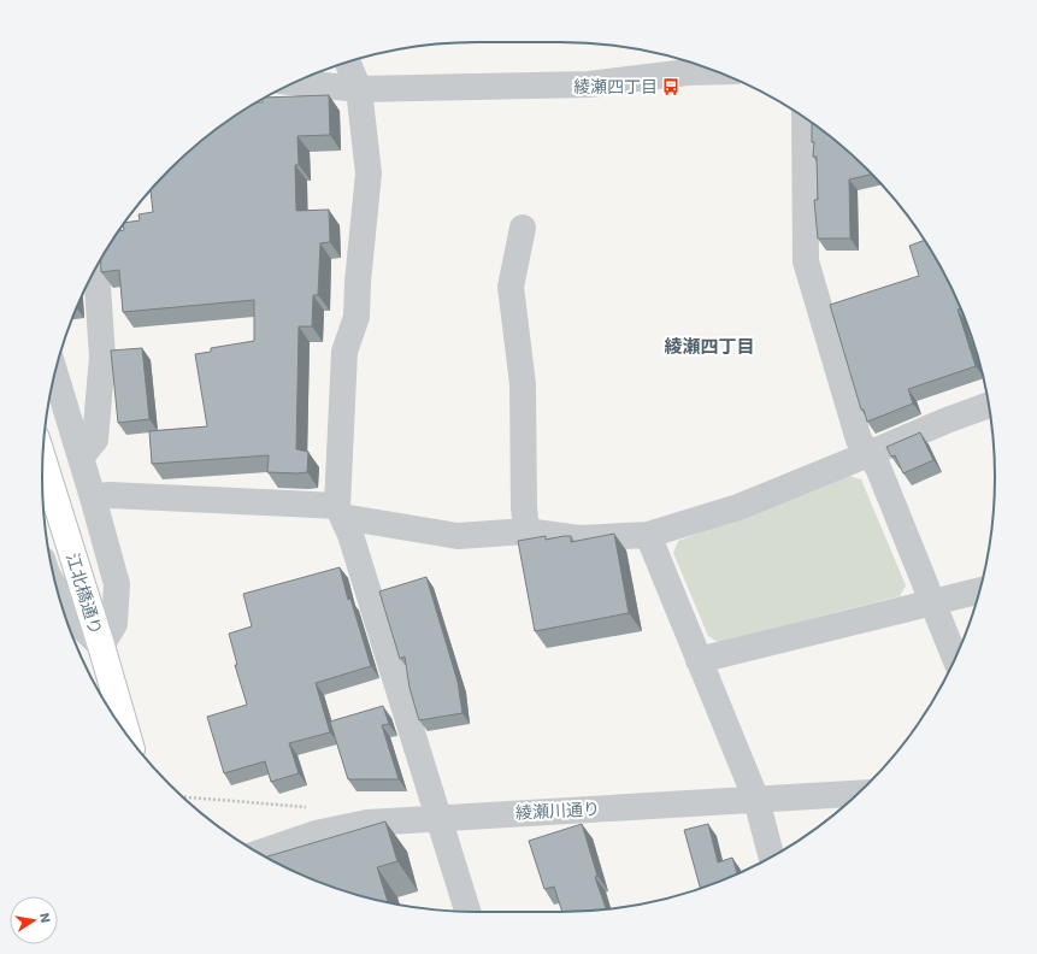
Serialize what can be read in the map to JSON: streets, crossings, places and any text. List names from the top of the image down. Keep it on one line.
{"streets":{"main road":["江北橋通り"],"street":["綾瀬川通り"]},"districts":["綾瀬四丁目"],"places":{"bus stop":["綾瀬四丁目"]},"north":"right"}
